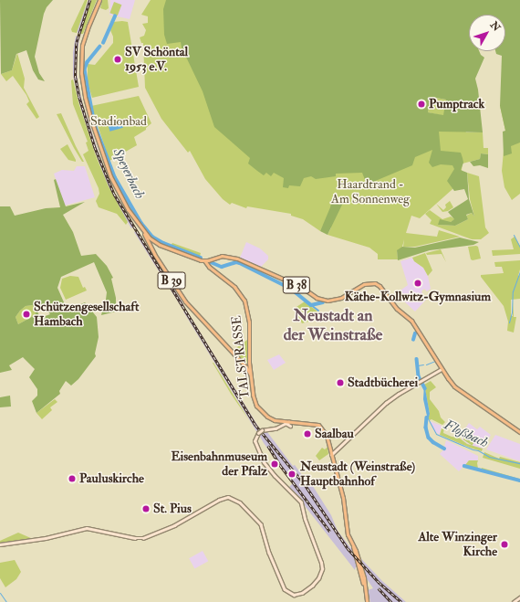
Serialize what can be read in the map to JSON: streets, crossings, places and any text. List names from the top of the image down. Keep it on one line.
{"streets":{"main road":["B 39","B 38","TALSTRASSE"]},"crossings":[["B 39","B 38"],["B 39","TALSTRASSE"],["B 38","TALSTRASSE"]],"districts":["Neustadt an der Weinstraße"],"water":["Speyerbach","Floßbach"],"parks":["Stadionbad","Haardtrand - Am Sonnenweg"],"places":["SV Schöntal 1953 e.V.","Pumptrack","Käthe-Kollwitz-Gymnasium","Schützengesellschaft Hambach","Stadtbücherei","Saalbau","Eisenbahnmuseum der Pfalz","Neustadt (Weinstraße) Hauptbahnhof","Pauluskirche","St. Pius","Alte Winzinger Kirche"],"north":"top right"}
